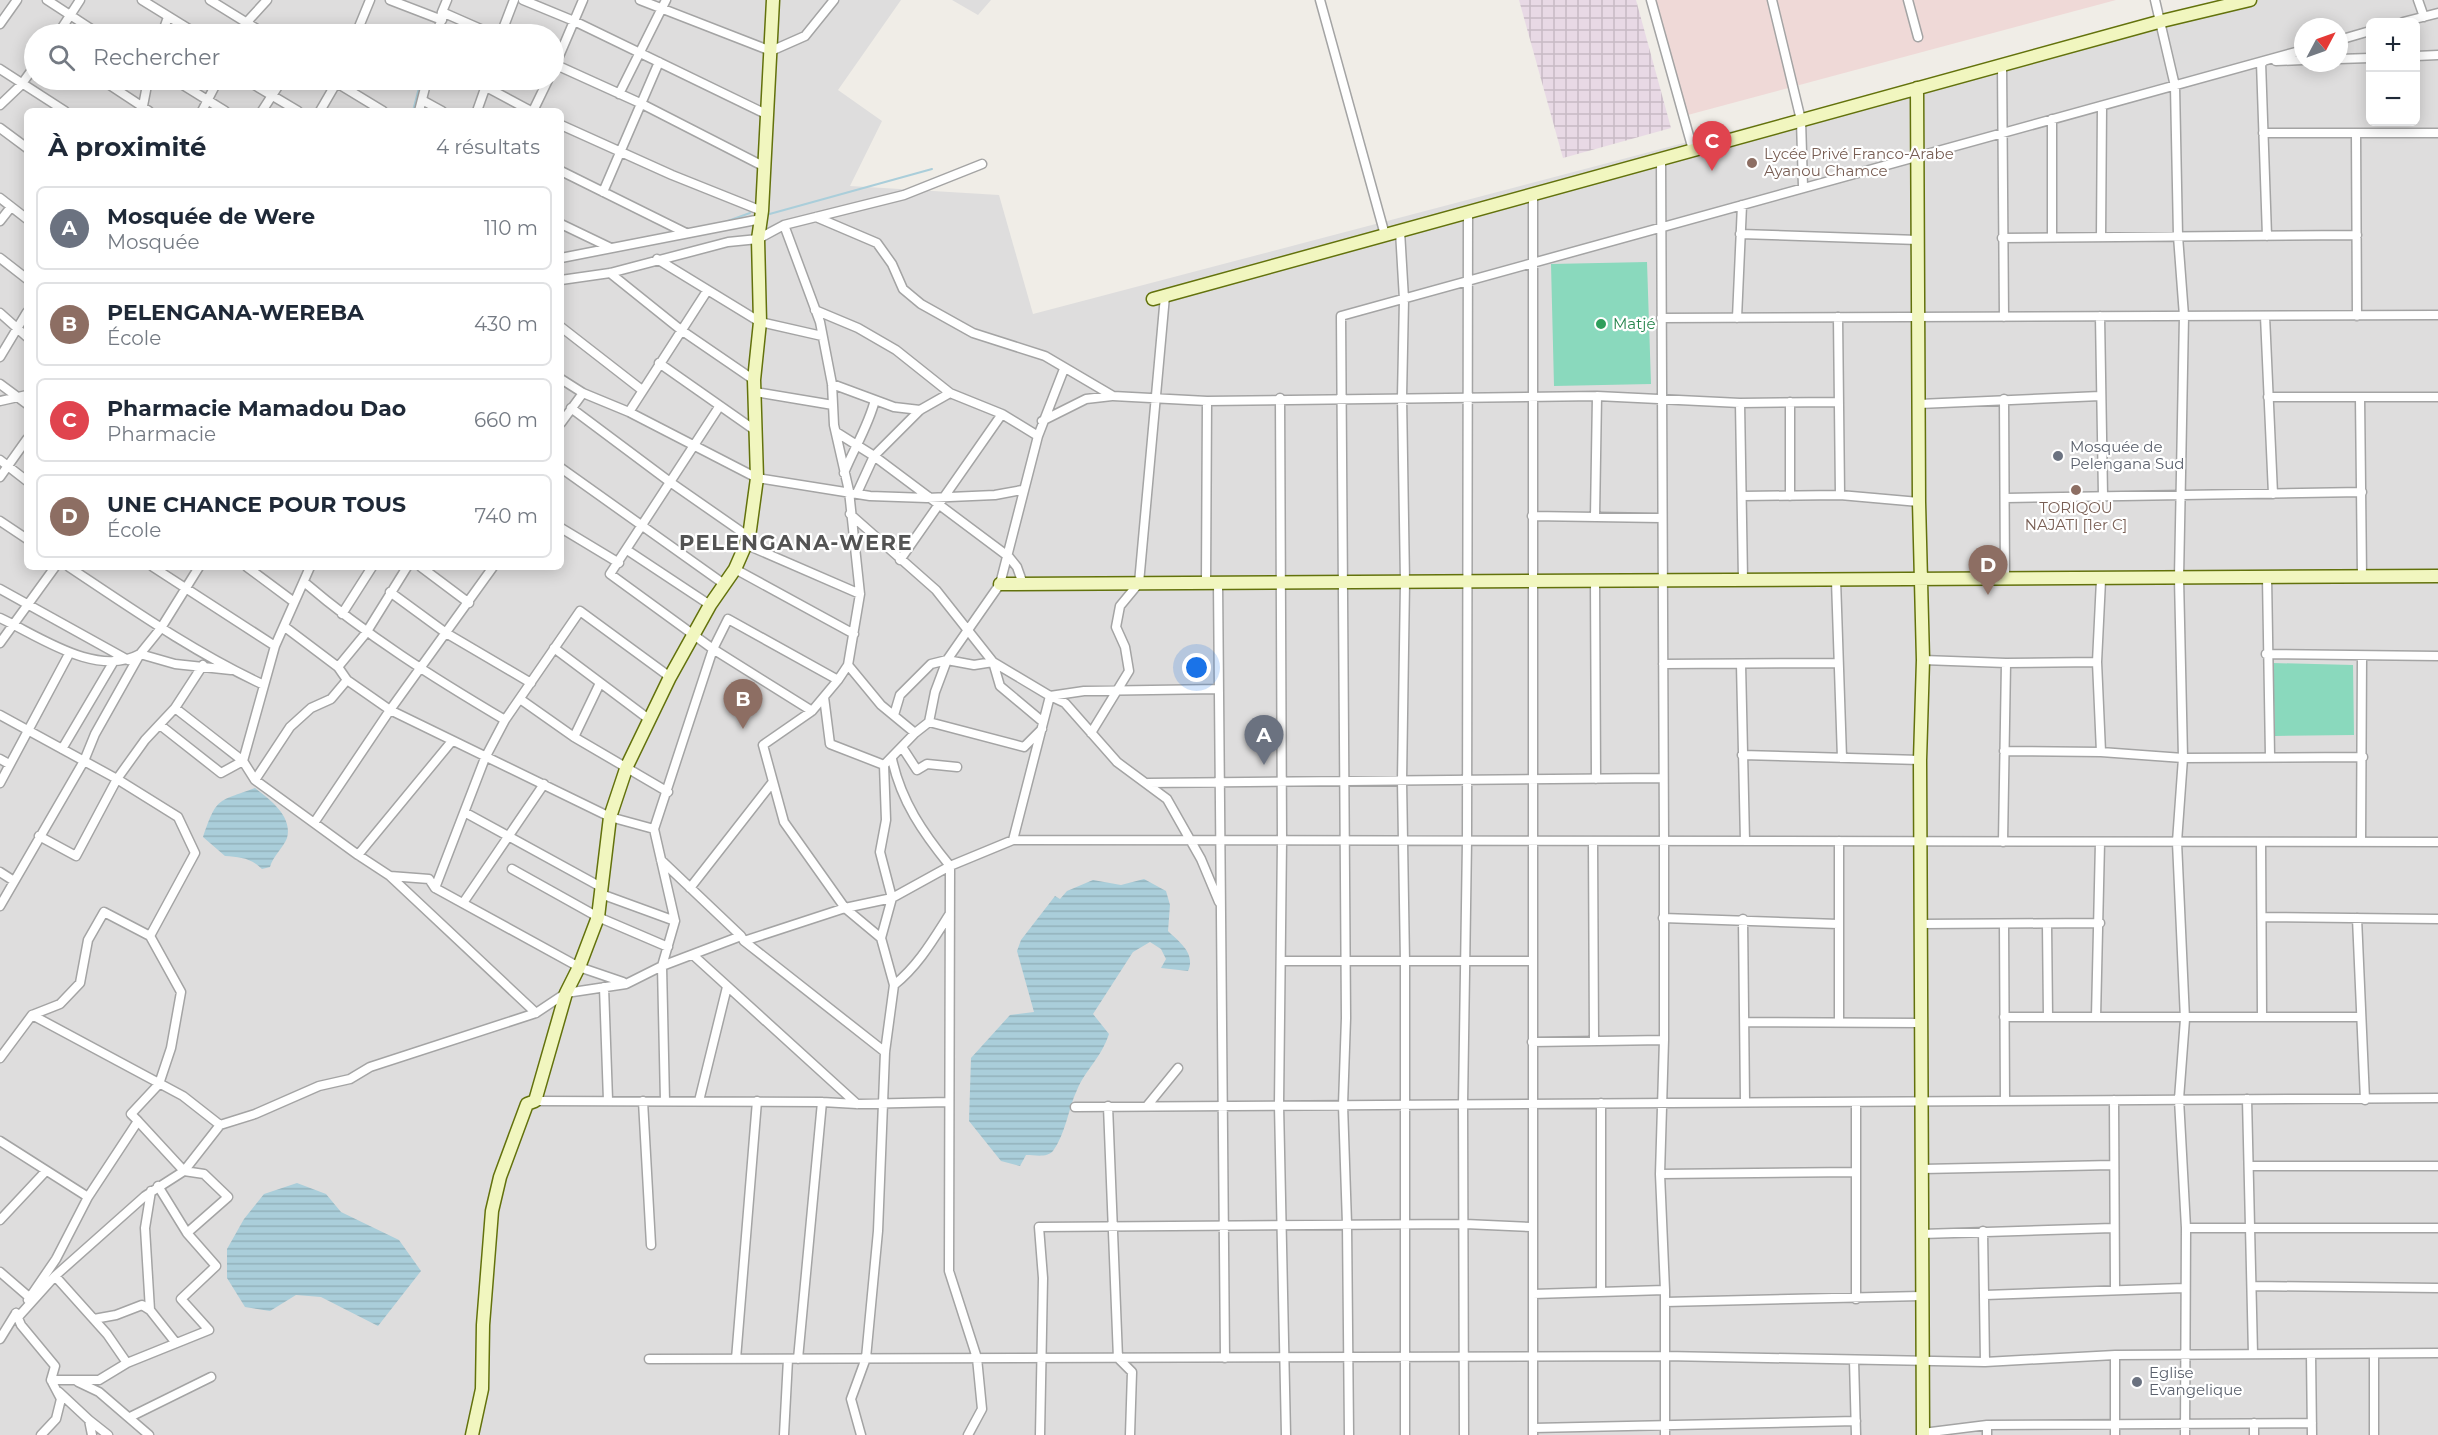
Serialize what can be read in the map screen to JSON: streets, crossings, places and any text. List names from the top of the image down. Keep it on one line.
{"districts":["PELENGANA-WERE"],"places":["Lycée Privé Franco-Arabe Ayanou Chamce","Matjé","Mosquée de Pelengana Sud","TORIQOU NAJATI [1er C]","Eglise Evangelique"],"north":"top right","page":{"map_buttons":["+","−"],"search":"Rechercher","heading":["À proximité","4 résultats"],"pins":["C","D","B","A"],"list":[{"mark":"A","name":"Mosquée de Were","note":"Mosquée","value":"110 m"},{"mark":"B","name":"PELENGANA-WEREBA","note":"École","value":"430 m"},{"mark":"C","name":"Pharmacie Mamadou Dao","note":"Pharmacie","value":"660 m"},{"mark":"D","name":"UNE CHANCE POUR TOUS","note":"École","value":"740 m"}]}}
